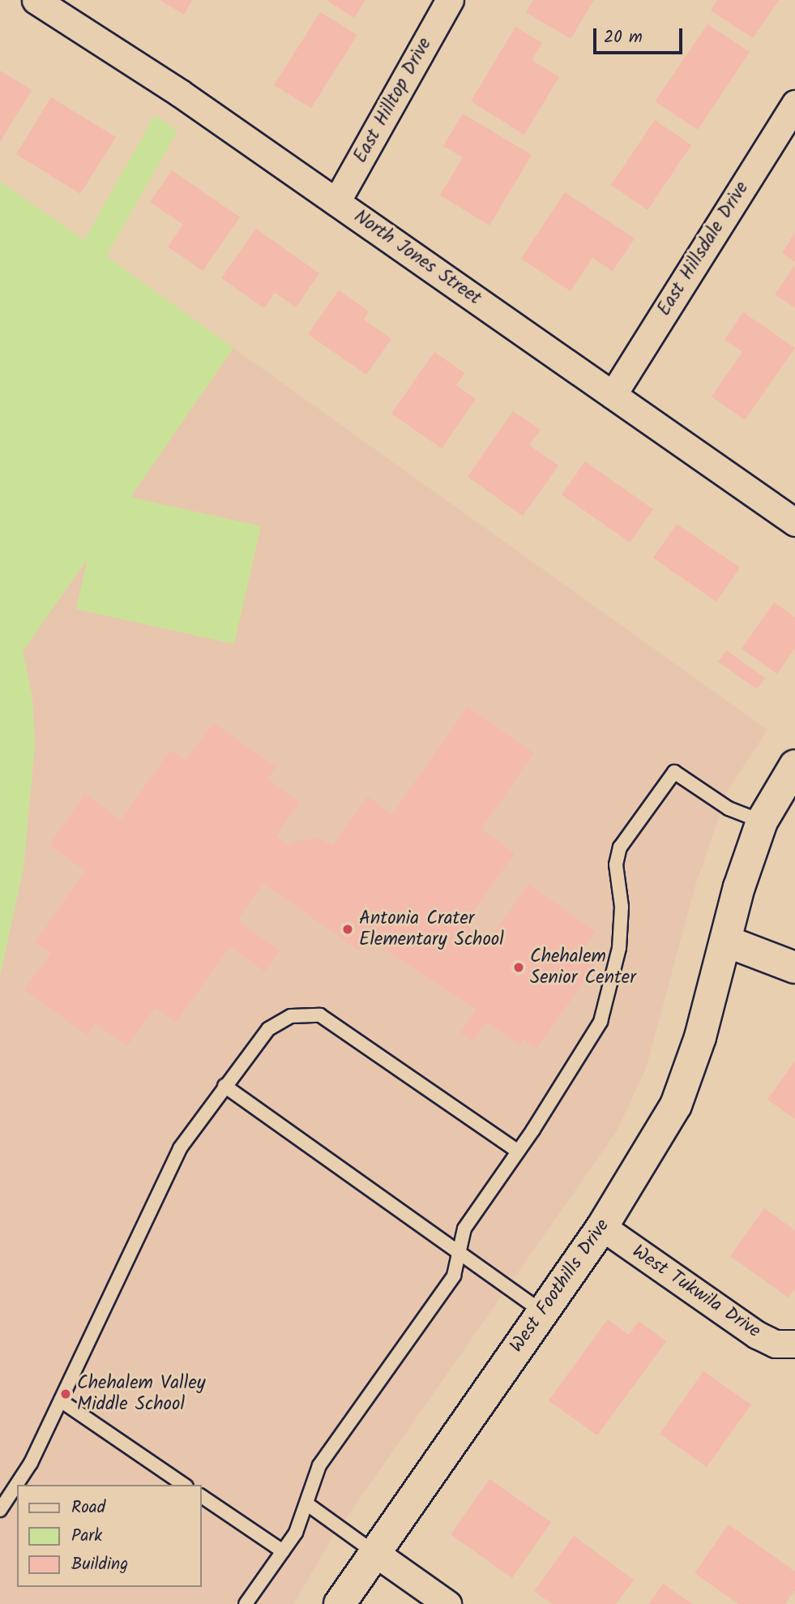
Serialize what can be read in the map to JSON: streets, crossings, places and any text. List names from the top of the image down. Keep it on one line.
{"streets":{"street":["East Hilltop Drive","East Hillsdale Drive","North Jones Street","West Foothills Drive","West Tukwila Drive"]},"crossings":[["East Hilltop Drive","North Jones Street"],["East Hillsdale Drive","North Jones Street"],["West Foothills Drive","West Tukwila Drive"]],"places":["Antonia Crater Elementary School","Chehalem Senior Center","Chehalem Valley Middle School"],"legend":["Road","Park","Building"],"scale_bar":"20 m"}
